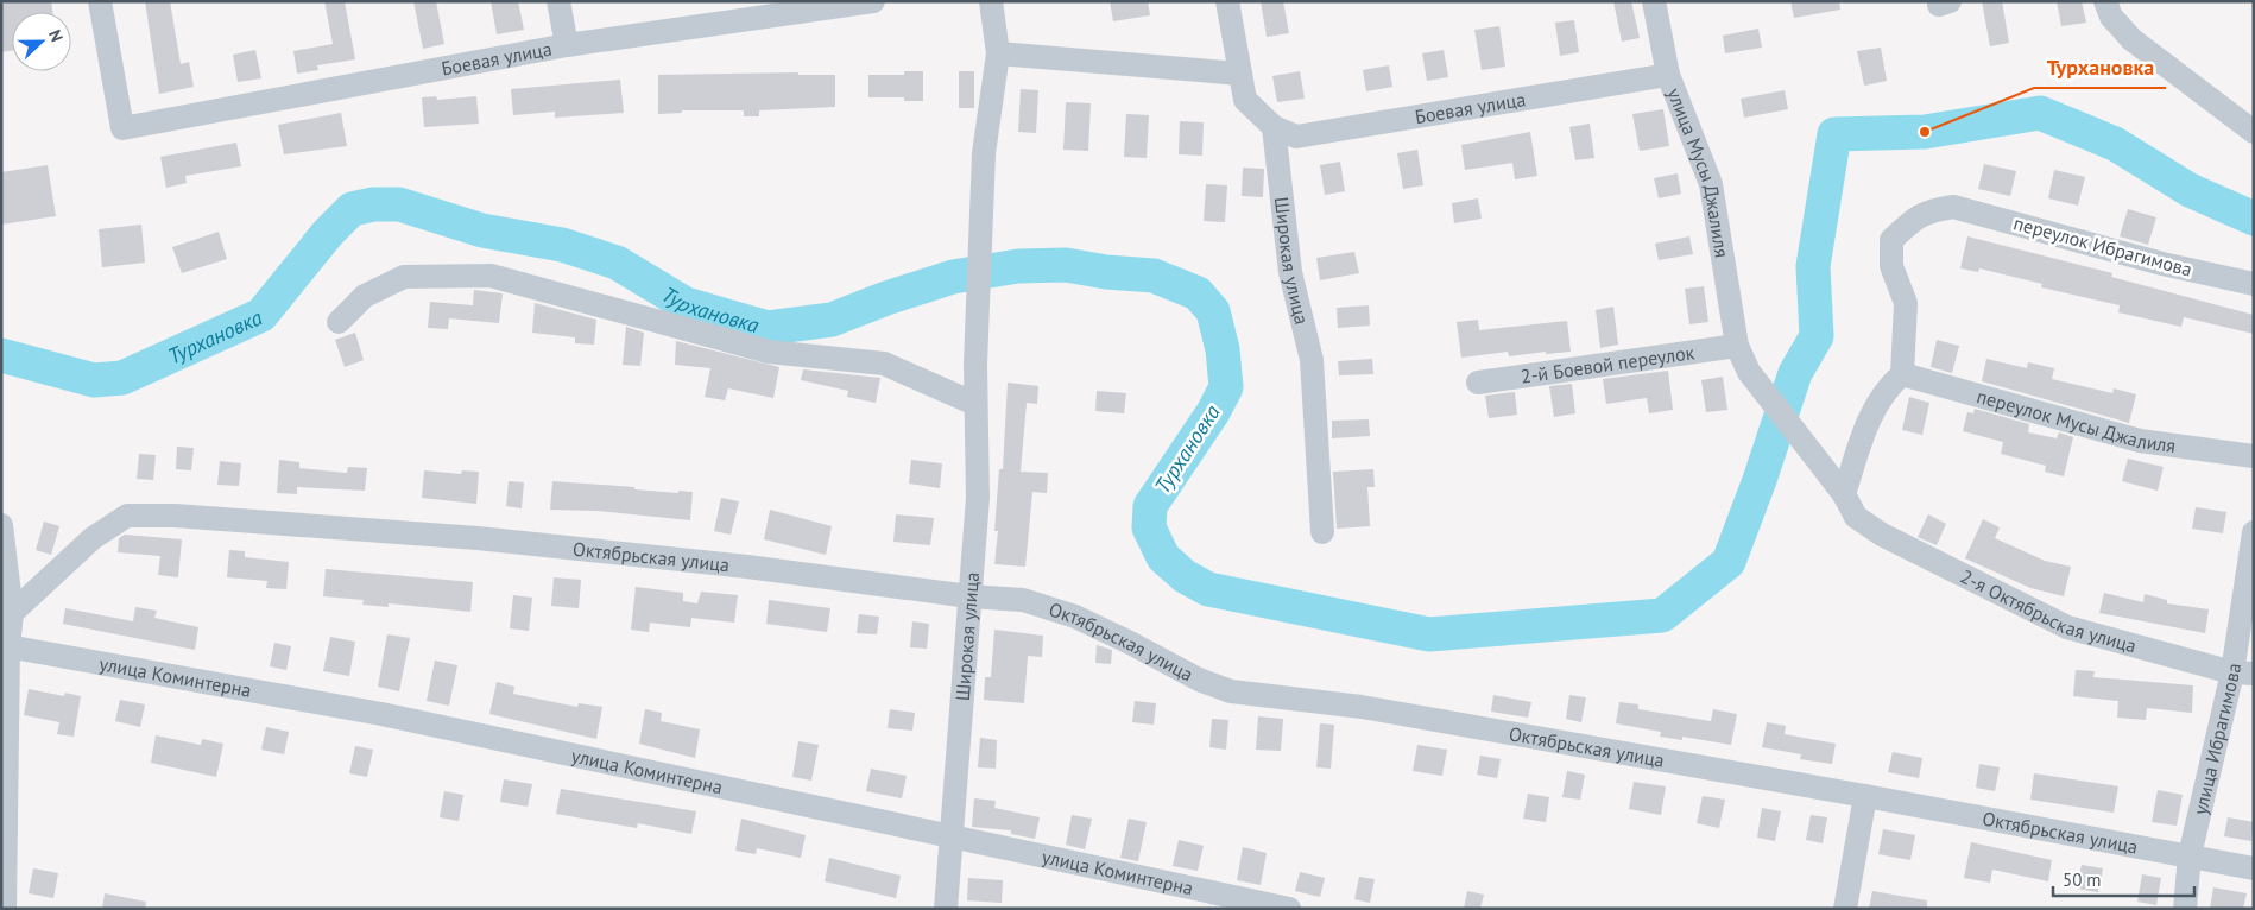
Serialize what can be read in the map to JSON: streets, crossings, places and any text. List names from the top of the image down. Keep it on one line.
{"streets":{"street":["Боевая улица","улица Мусы Джалиля","переулок Ибрагимова","Широкая улица","2-й Боевой переулок","переулок Мусы Джалиля","Октябрьская улица","2-я Октябрьская улица","улица Коминтерна","улица Ибрагимова"]},"crossings":[["Боевая улица","улица Мусы Джалиля"],["Боевая улица","Широкая улица"],["улица Мусы Джалиля","2-й Боевой переулок"],["улица Мусы Джалиля","2-я Октябрьская улица"],["переулок Ибрагимова","переулок Мусы Джалиля"],["Широкая улица","Октябрьская улица"],["Широкая улица","улица Коминтерна"],["Октябрьская улица","улица Ибрагимова"],["2-я Октябрьская улица","улица Ибрагимова"]],"water":["Турхановка"],"places":["Турхановка"],"scale_bar":"50 m","north":"right"}
